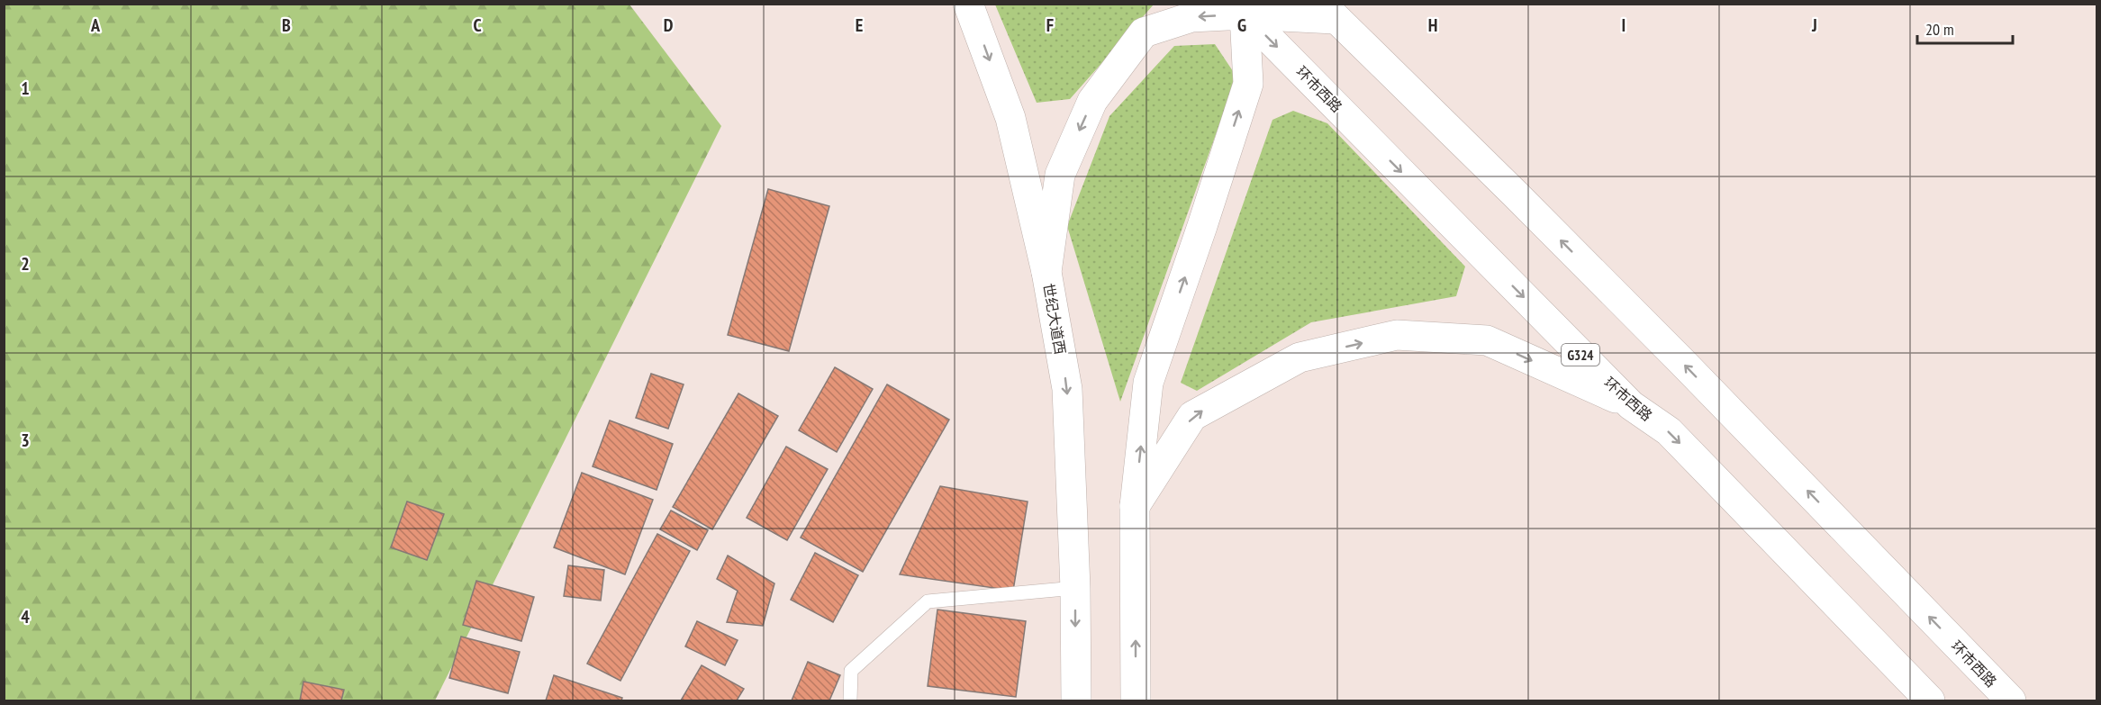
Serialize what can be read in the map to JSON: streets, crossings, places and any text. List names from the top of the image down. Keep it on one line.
{"streets":{"main road":["环市西路","世纪大道西","G324"]},"crossings":[["环市西路","世纪大道西"]],"scale_bar":"20 m","grid":{"columns":["A","B","C","D","E","F","G","H","I","J"],"rows":["1","2","3","4"]}}
